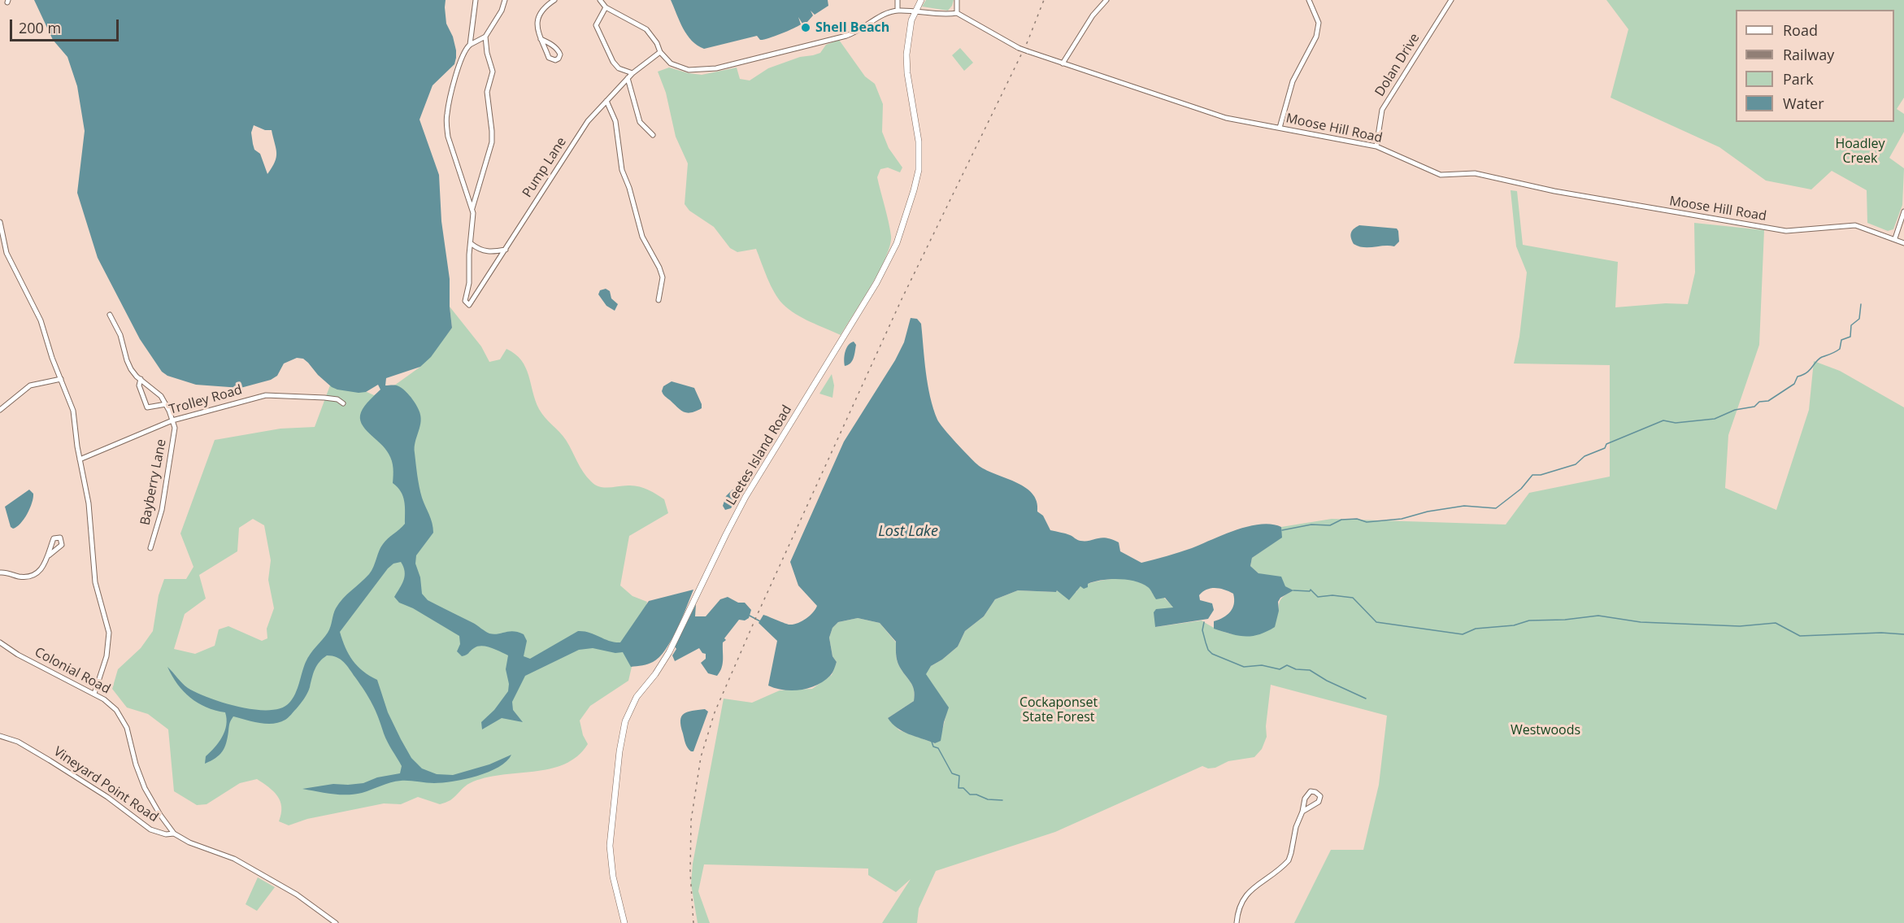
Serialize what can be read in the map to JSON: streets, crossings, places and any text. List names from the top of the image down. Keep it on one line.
{"streets":{"main road":["Leetes Island Road"],"street":["Dolan Drive","Moose Hill Road","Pump Lane","Trolley Road","Bayberry Lane","Colonial Road","Vineyard Point Road"]},"crossings":[["Dolan Drive","Moose Hill Road"],["Moose Hill Road","Leetes Island Road"],["Trolley Road","Bayberry Lane"],["Colonial Road","Vineyard Point Road"]],"water":["Lost Lake"],"parks":["Hoadley Creek","Cockaponset State Forest","Westwoods"],"places":["Shell Beach"],"legend":["Road","Railway","Park","Water"],"scale_bar":"200 m"}
